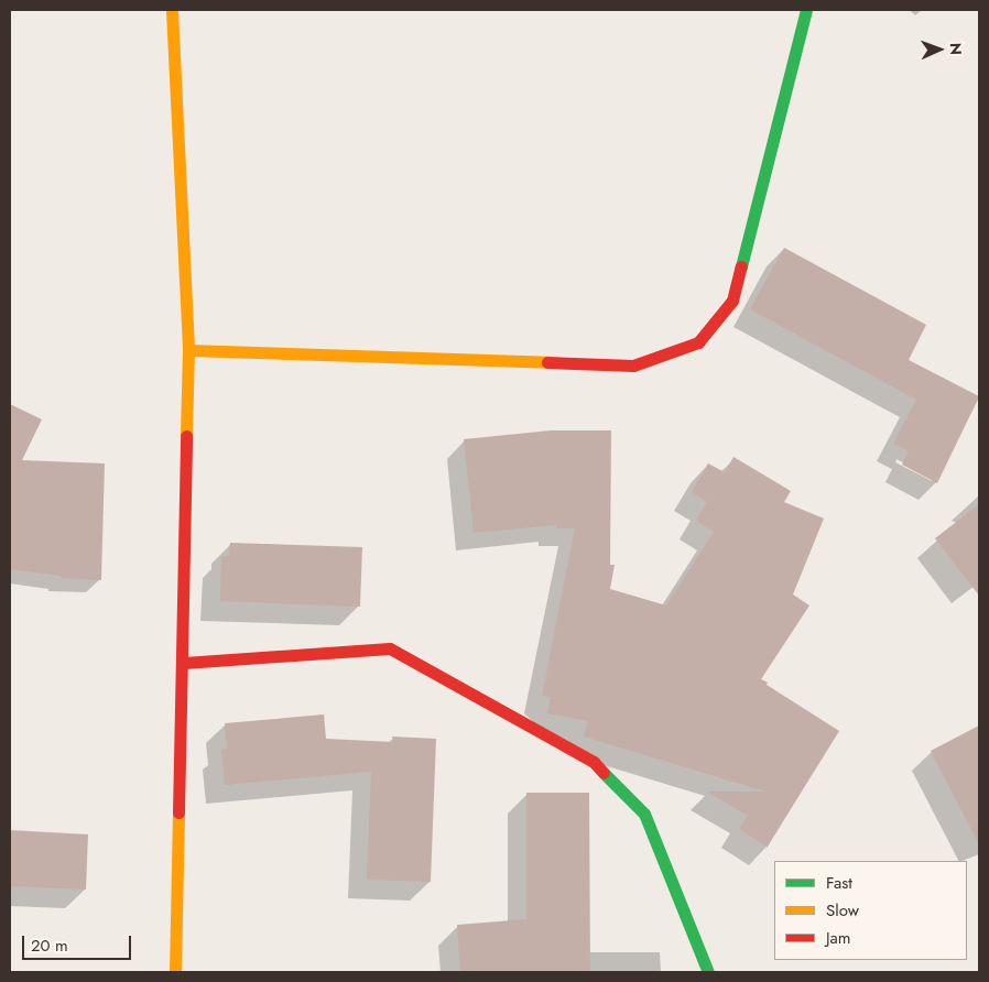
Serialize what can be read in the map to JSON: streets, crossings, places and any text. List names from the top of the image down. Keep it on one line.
{"legend":["Fast","Slow","Jam"],"scale_bar":"20 m","north":"right"}
